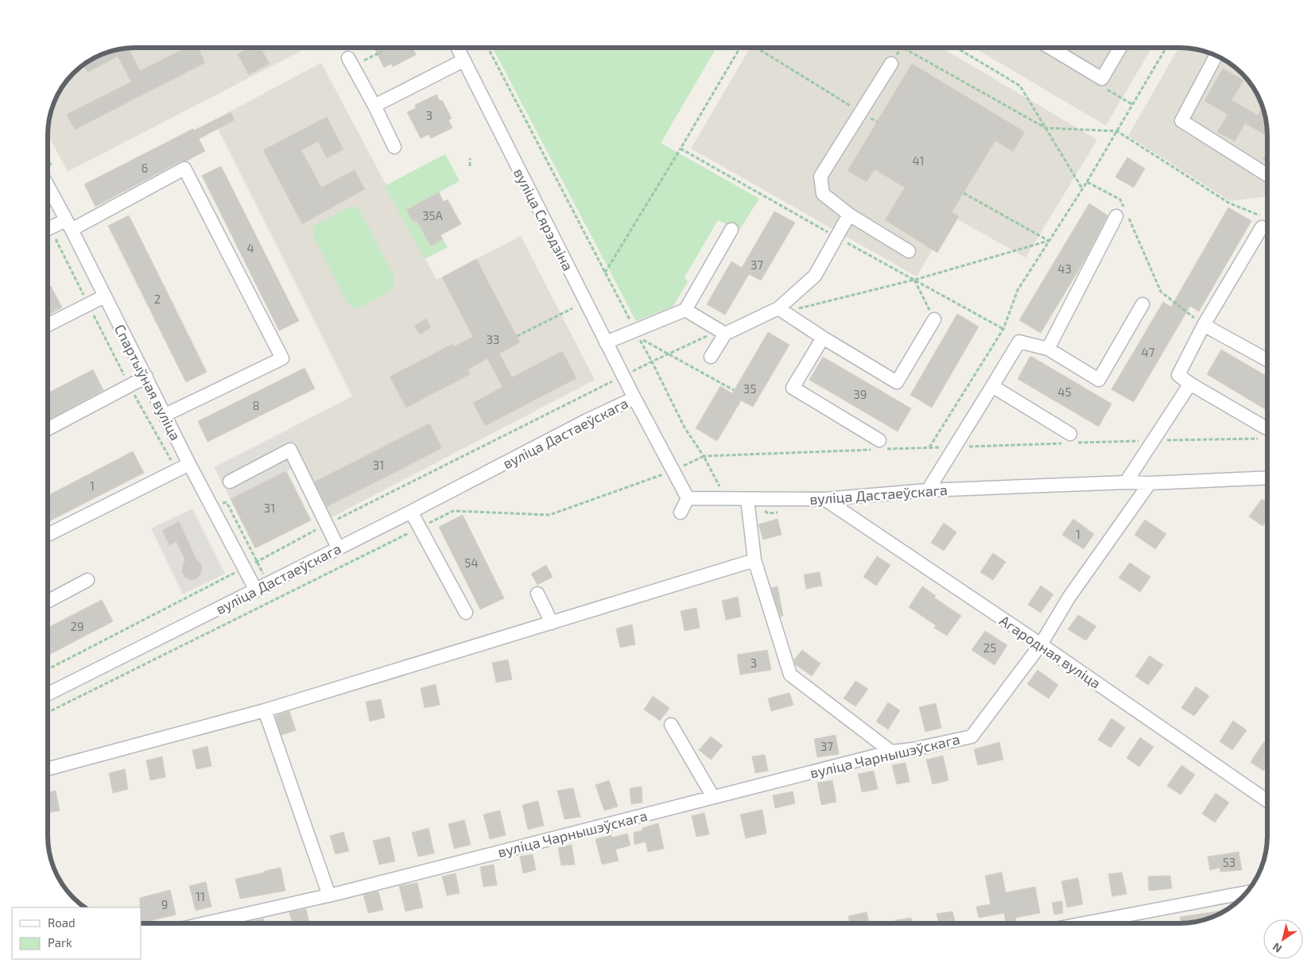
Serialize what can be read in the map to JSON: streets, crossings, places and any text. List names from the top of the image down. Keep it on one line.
{"streets":{"street":["вуліца Сярэдзіна","Спартыўная вуліца","вуліца Дастаеўскага","Агародная вуліца","вуліца Чарнышэўскага"]},"crossings":[["вуліца Сярэдзіна","вуліца Дастаеўскага"],["Спартыўная вуліца","вуліца Дастаеўскага"],["вуліца Дастаеўскага","Агародная вуліца"],["Агародная вуліца","вуліца Чарнышэўскага"]],"house_numbers":["3","41","6","35А","4","37","43","2","33","47","35","45","39","8","31","1","31","1","54","29","25","3","37","53","11","9"],"legend":["Road","Park"],"north":"bottom left"}
